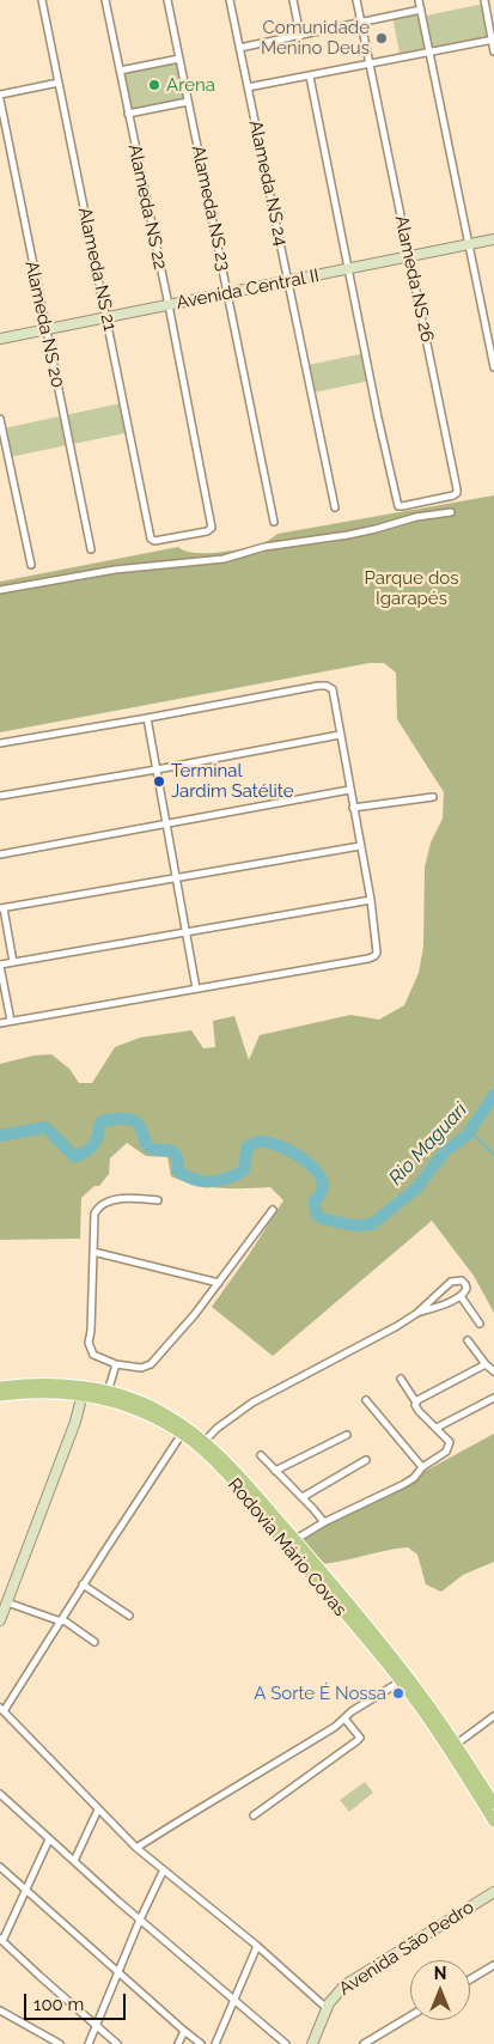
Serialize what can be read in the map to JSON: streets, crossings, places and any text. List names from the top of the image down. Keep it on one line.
{"streets":{"main road":["Rodovia Mário Covas"],"street":["Alameda NS 24","Alameda NS 22","Alameda NS 23","Alameda NS 21","Alameda NS 26","Avenida Central II","Alameda NS 20","Avenida São Pedro"]},"crossings":[["Alameda NS 24","Avenida Central II"],["Alameda NS 22","Alameda NS 21"],["Alameda NS 22","Avenida Central II"],["Alameda NS 23","Avenida Central II"],["Alameda NS 21","Avenida Central II"],["Alameda NS 26","Avenida Central II"],["Avenida Central II","Alameda NS 20"]],"water":["Rio Maguari"],"parks":["Parque dos Igarapés"],"places":["Comunidade Menino Deus","Arena","Terminal Jardim Satélite","A Sorte É Nossa"],"scale_bar":"100 m","north":"top"}
